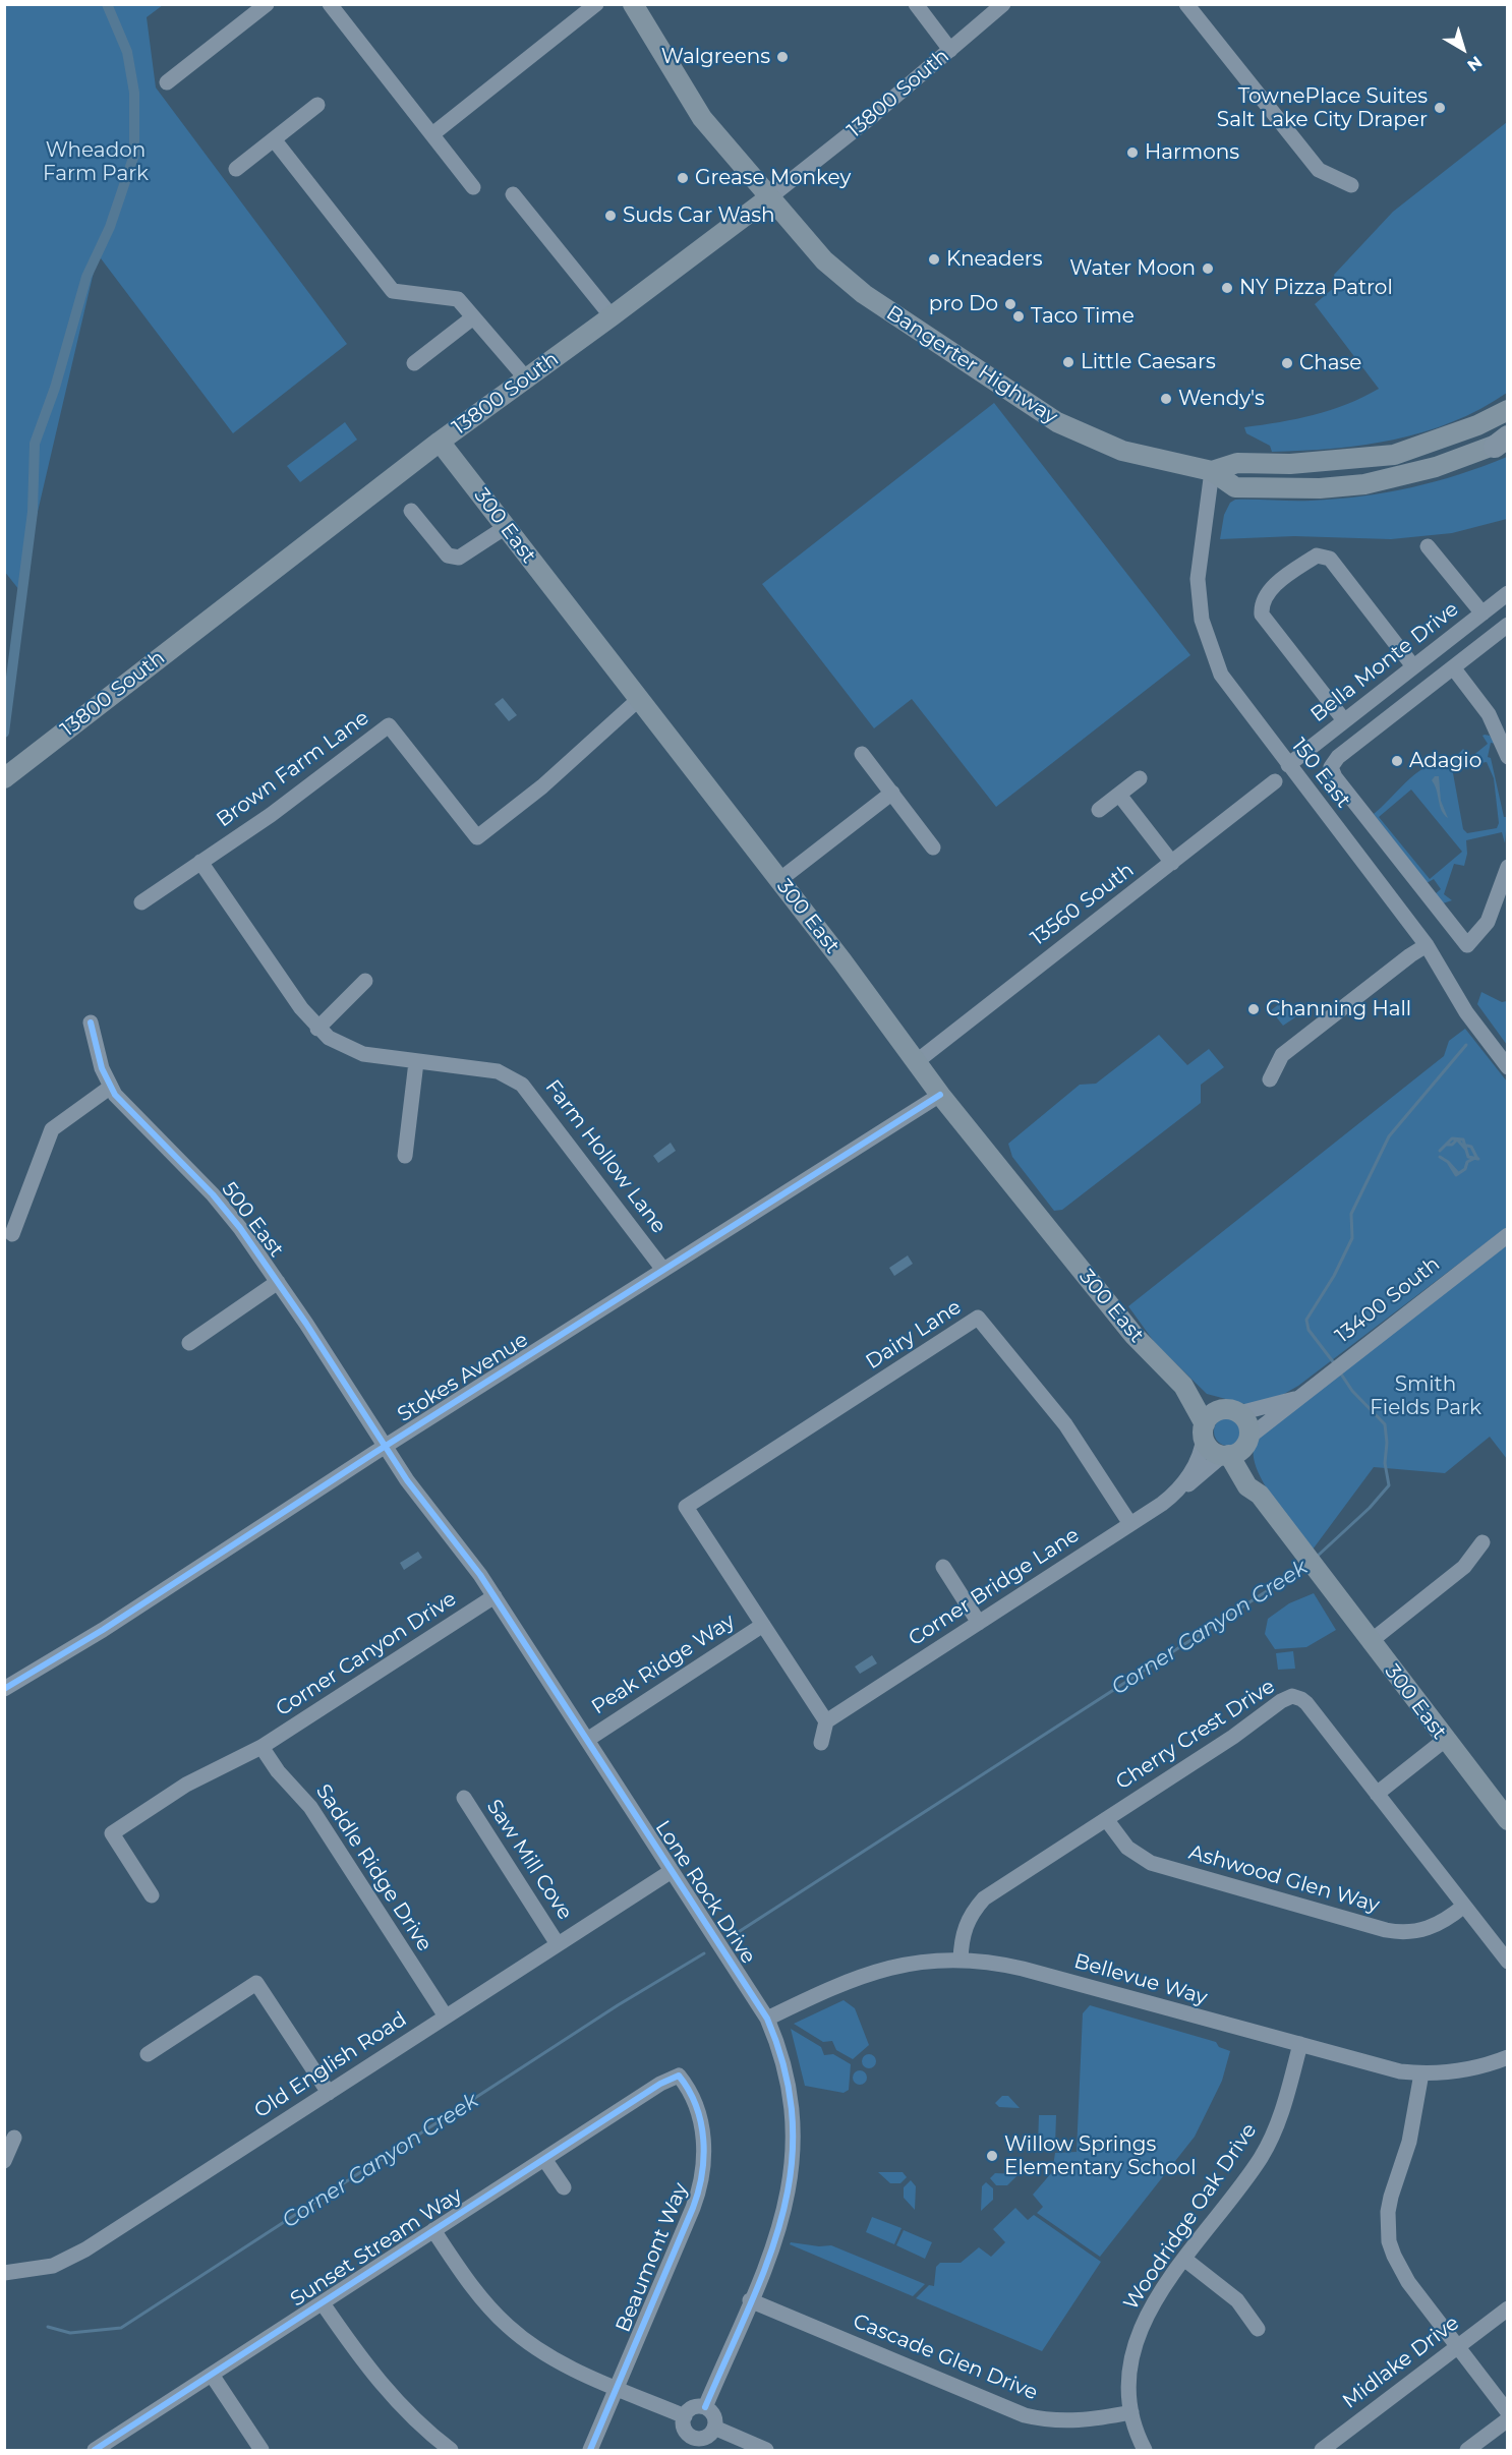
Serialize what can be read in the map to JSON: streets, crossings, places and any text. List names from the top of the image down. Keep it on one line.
{"streets":{"main road":["13800 South","Bangerter Highway","300 East"],"street":["Bella Monte Drive","Brown Farm Lane","150 East","13560 South","Farm Hollow Lane","500 East","13400 South","Dairy Lane","Stokes Avenue","Corner Bridge Lane","Corner Canyon Drive","Peak Ridge Way","Cherry Crest Drive","Saw Mill Cove","Saddle Ridge Drive","Ashwood Glen Way","Lone Rock Drive","Bellevue Way","Old English Road","Woodridge Oak Drive","Sunset Stream Way","Beaumont Way","Cascade Glen Drive","Midlake Drive"]},"crossings":[["13800 South","Bangerter Highway"],["13800 South","300 East"],["Bangerter Highway","150 East"],["300 East","Brown Farm Lane"],["300 East","13560 South"],["300 East","13400 South"],["300 East","Stokes Avenue"],["300 East","Corner Bridge Lane"],["Bella Monte Drive","150 East"],["Brown Farm Lane","Farm Hollow Lane"],["Farm Hollow Lane","Stokes Avenue"],["500 East","Stokes Avenue"],["500 East","Lone Rock Drive"],["13400 South","Corner Bridge Lane"],["Dairy Lane","Corner Bridge Lane"],["Dairy Lane","Peak Ridge Way"],["Stokes Avenue","Lone Rock Drive"],["Corner Canyon Drive","Saddle Ridge Drive"],["Corner Canyon Drive","Lone Rock Drive"],["Peak Ridge Way","Lone Rock Drive"],["Cherry Crest Drive","Ashwood Glen Way"],["Cherry Crest Drive","Bellevue Way"],["Saw Mill Cove","Old English Road"],["Saddle Ridge Drive","Old English Road"],["Lone Rock Drive","Bellevue Way"],["Lone Rock Drive","Old English Road"],["Lone Rock Drive","Cascade Glen Drive"],["Bellevue Way","Woodridge Oak Drive"],["Woodridge Oak Drive","Cascade Glen Drive"],["Sunset Stream Way","Beaumont Way"]],"water":["Corner Canyon Creek"],"parks":["Wheadon Farm Park","Smith Fields Park"],"places":["Walgreens","TownePlace Suites Salt Lake City Draper","Harmons","Grease Monkey","Suds Car Wash","Kneaders","Water Moon","NY Pizza Patrol","pro Do","Taco Time","Little Caesars","Chase","Wendy's","Adagio","Channing Hall","Willow Springs Elementary School"],"north":"bottom right"}
